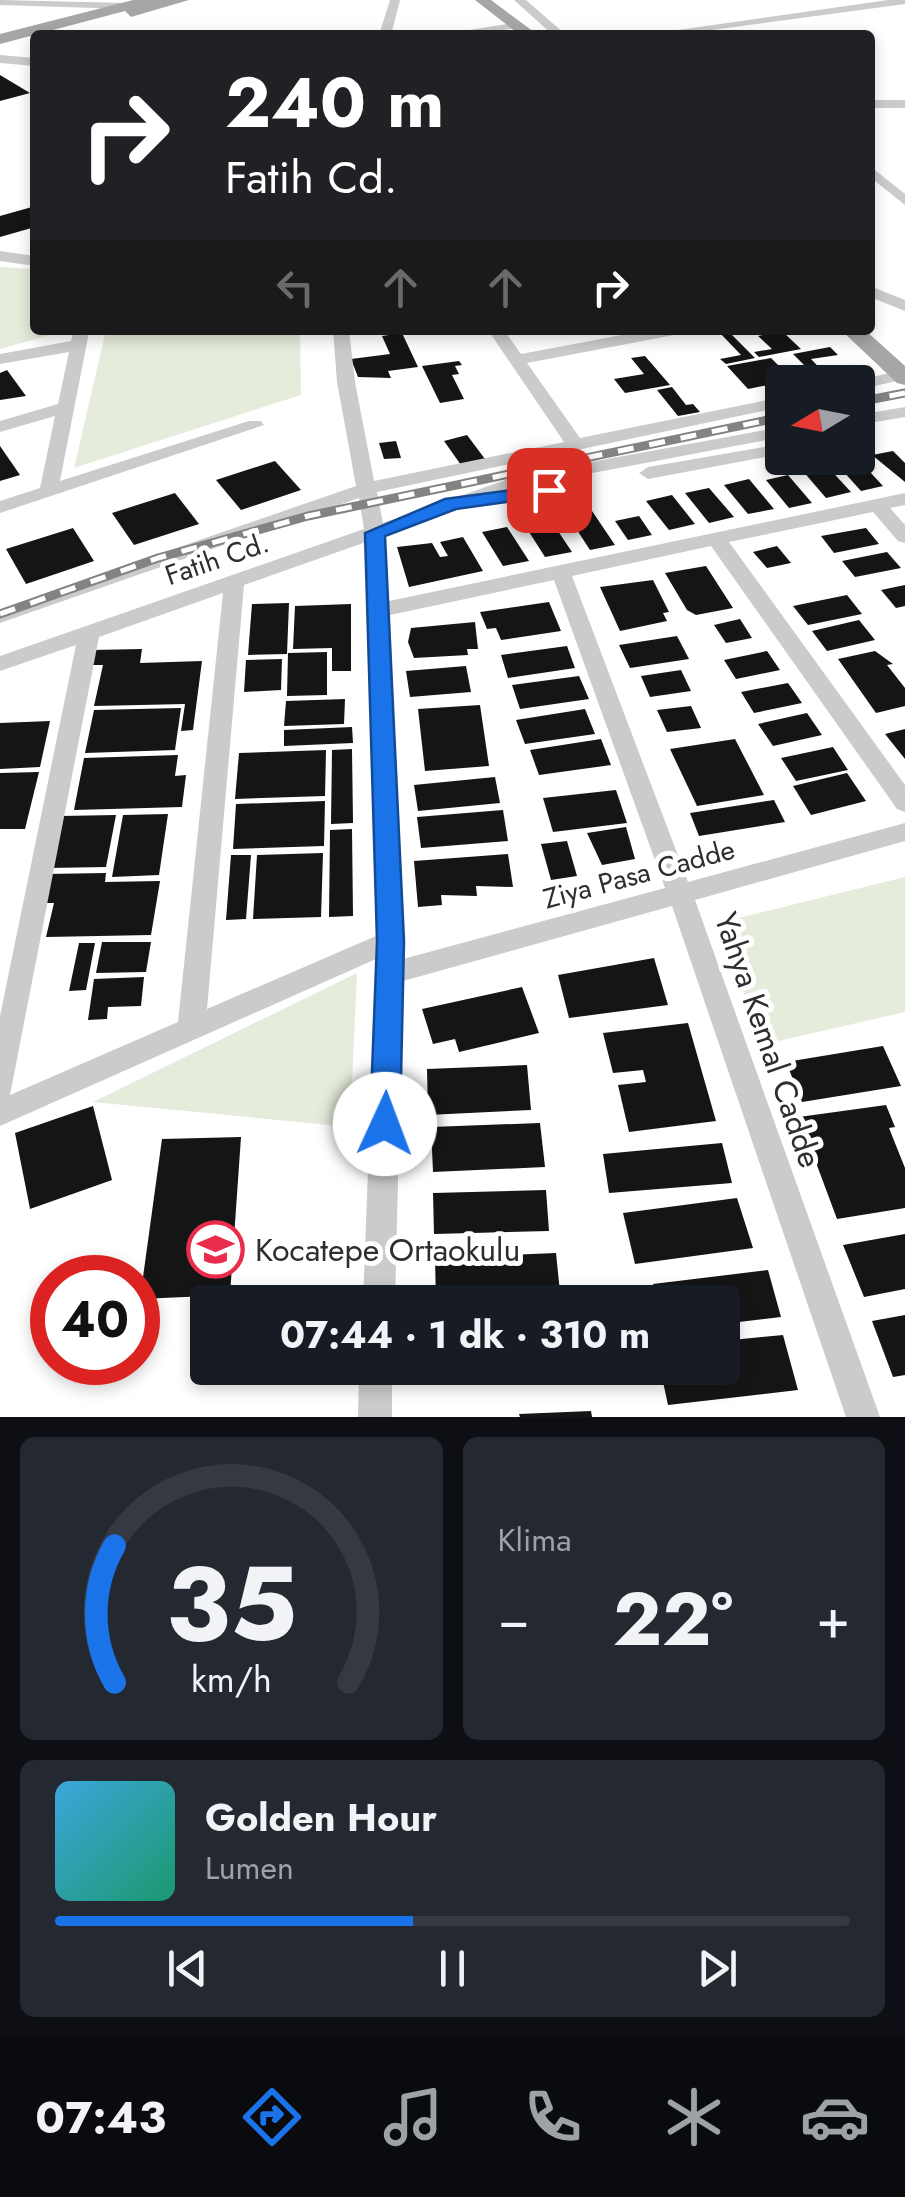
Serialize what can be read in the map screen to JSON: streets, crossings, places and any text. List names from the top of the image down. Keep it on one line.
{"streets":{"street":["Fatih Cd.","Ziya Pasa Cadde","Yahya Kemal Cadde"]},"crossings":[["Ziya Pasa Cadde","Yahya Kemal Cadde"]],"places":{"school or university":["Kocatepe Ortaokulu"]},"north":"left","page":{"turn":["240 m","Fatih Cd."],"limit":"40","trip":"07:44 · 1 dk · 310 m","tile":"Klima","heat":["−","22°","+"],"song":["Golden Hour","Lumen"],"tabs":"07:43","gauge":["35","km/h"]}}
